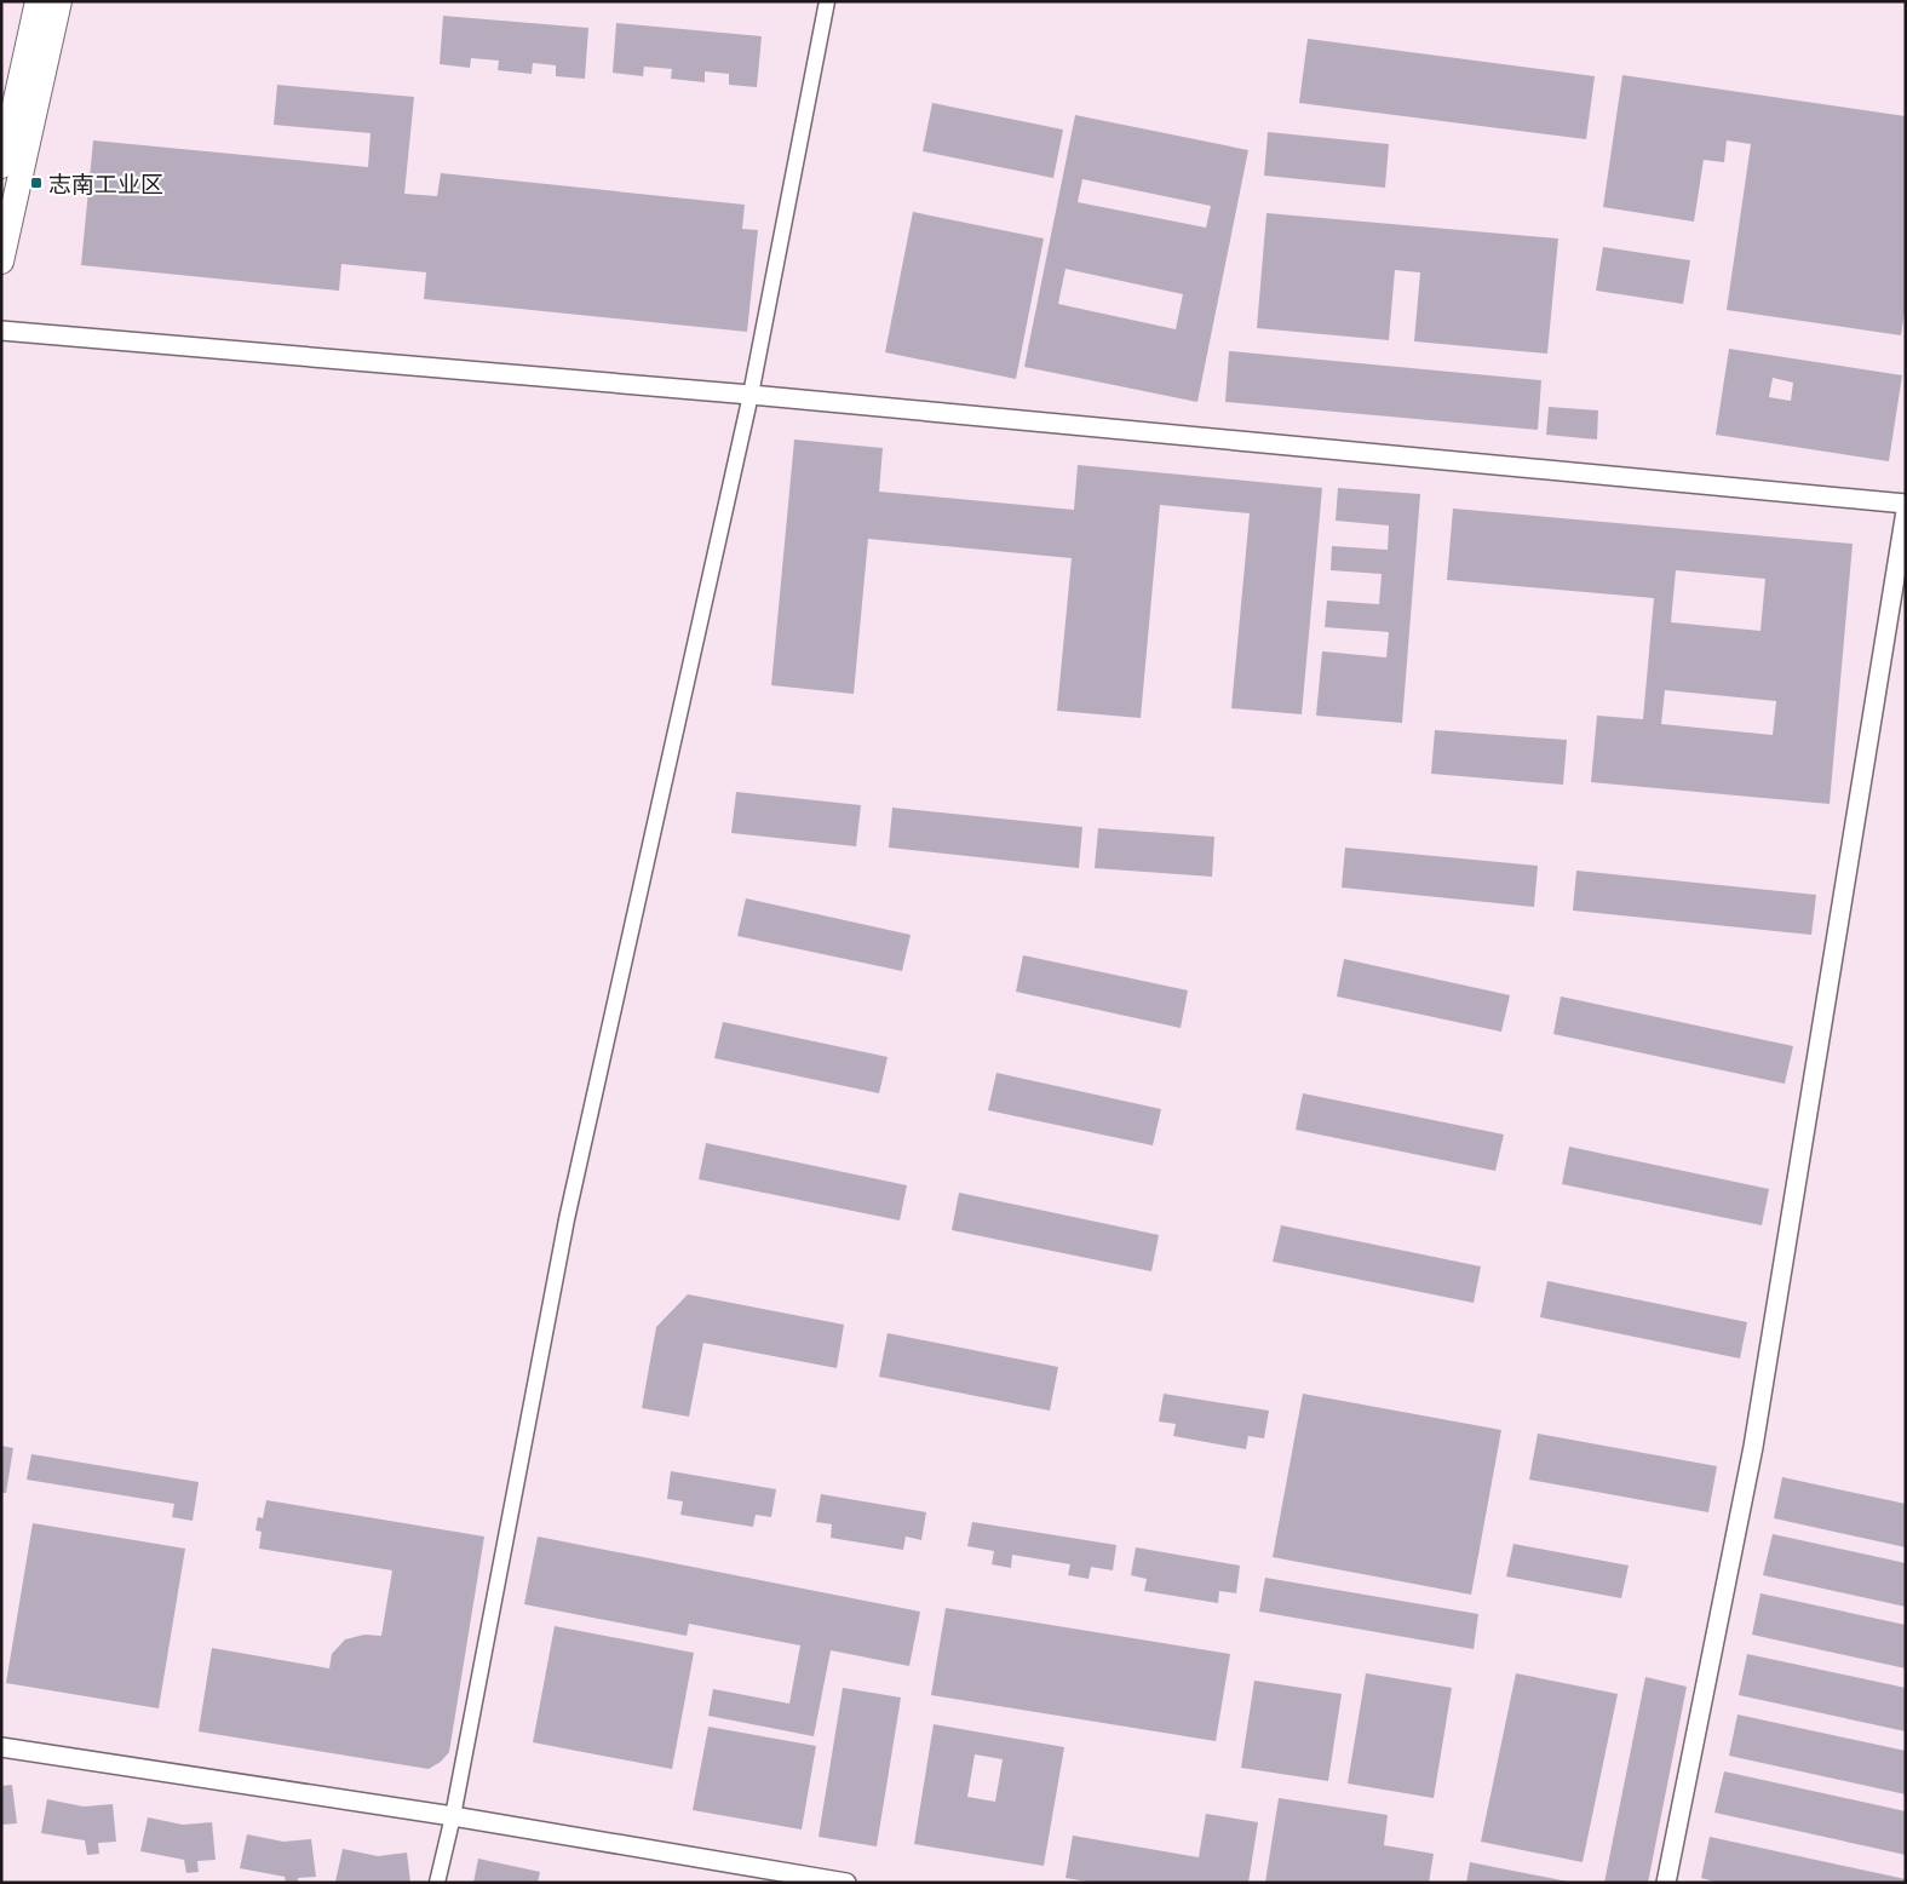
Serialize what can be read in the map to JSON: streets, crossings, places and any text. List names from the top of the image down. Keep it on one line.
{"places":{"transit":["志南工业区"]}}
